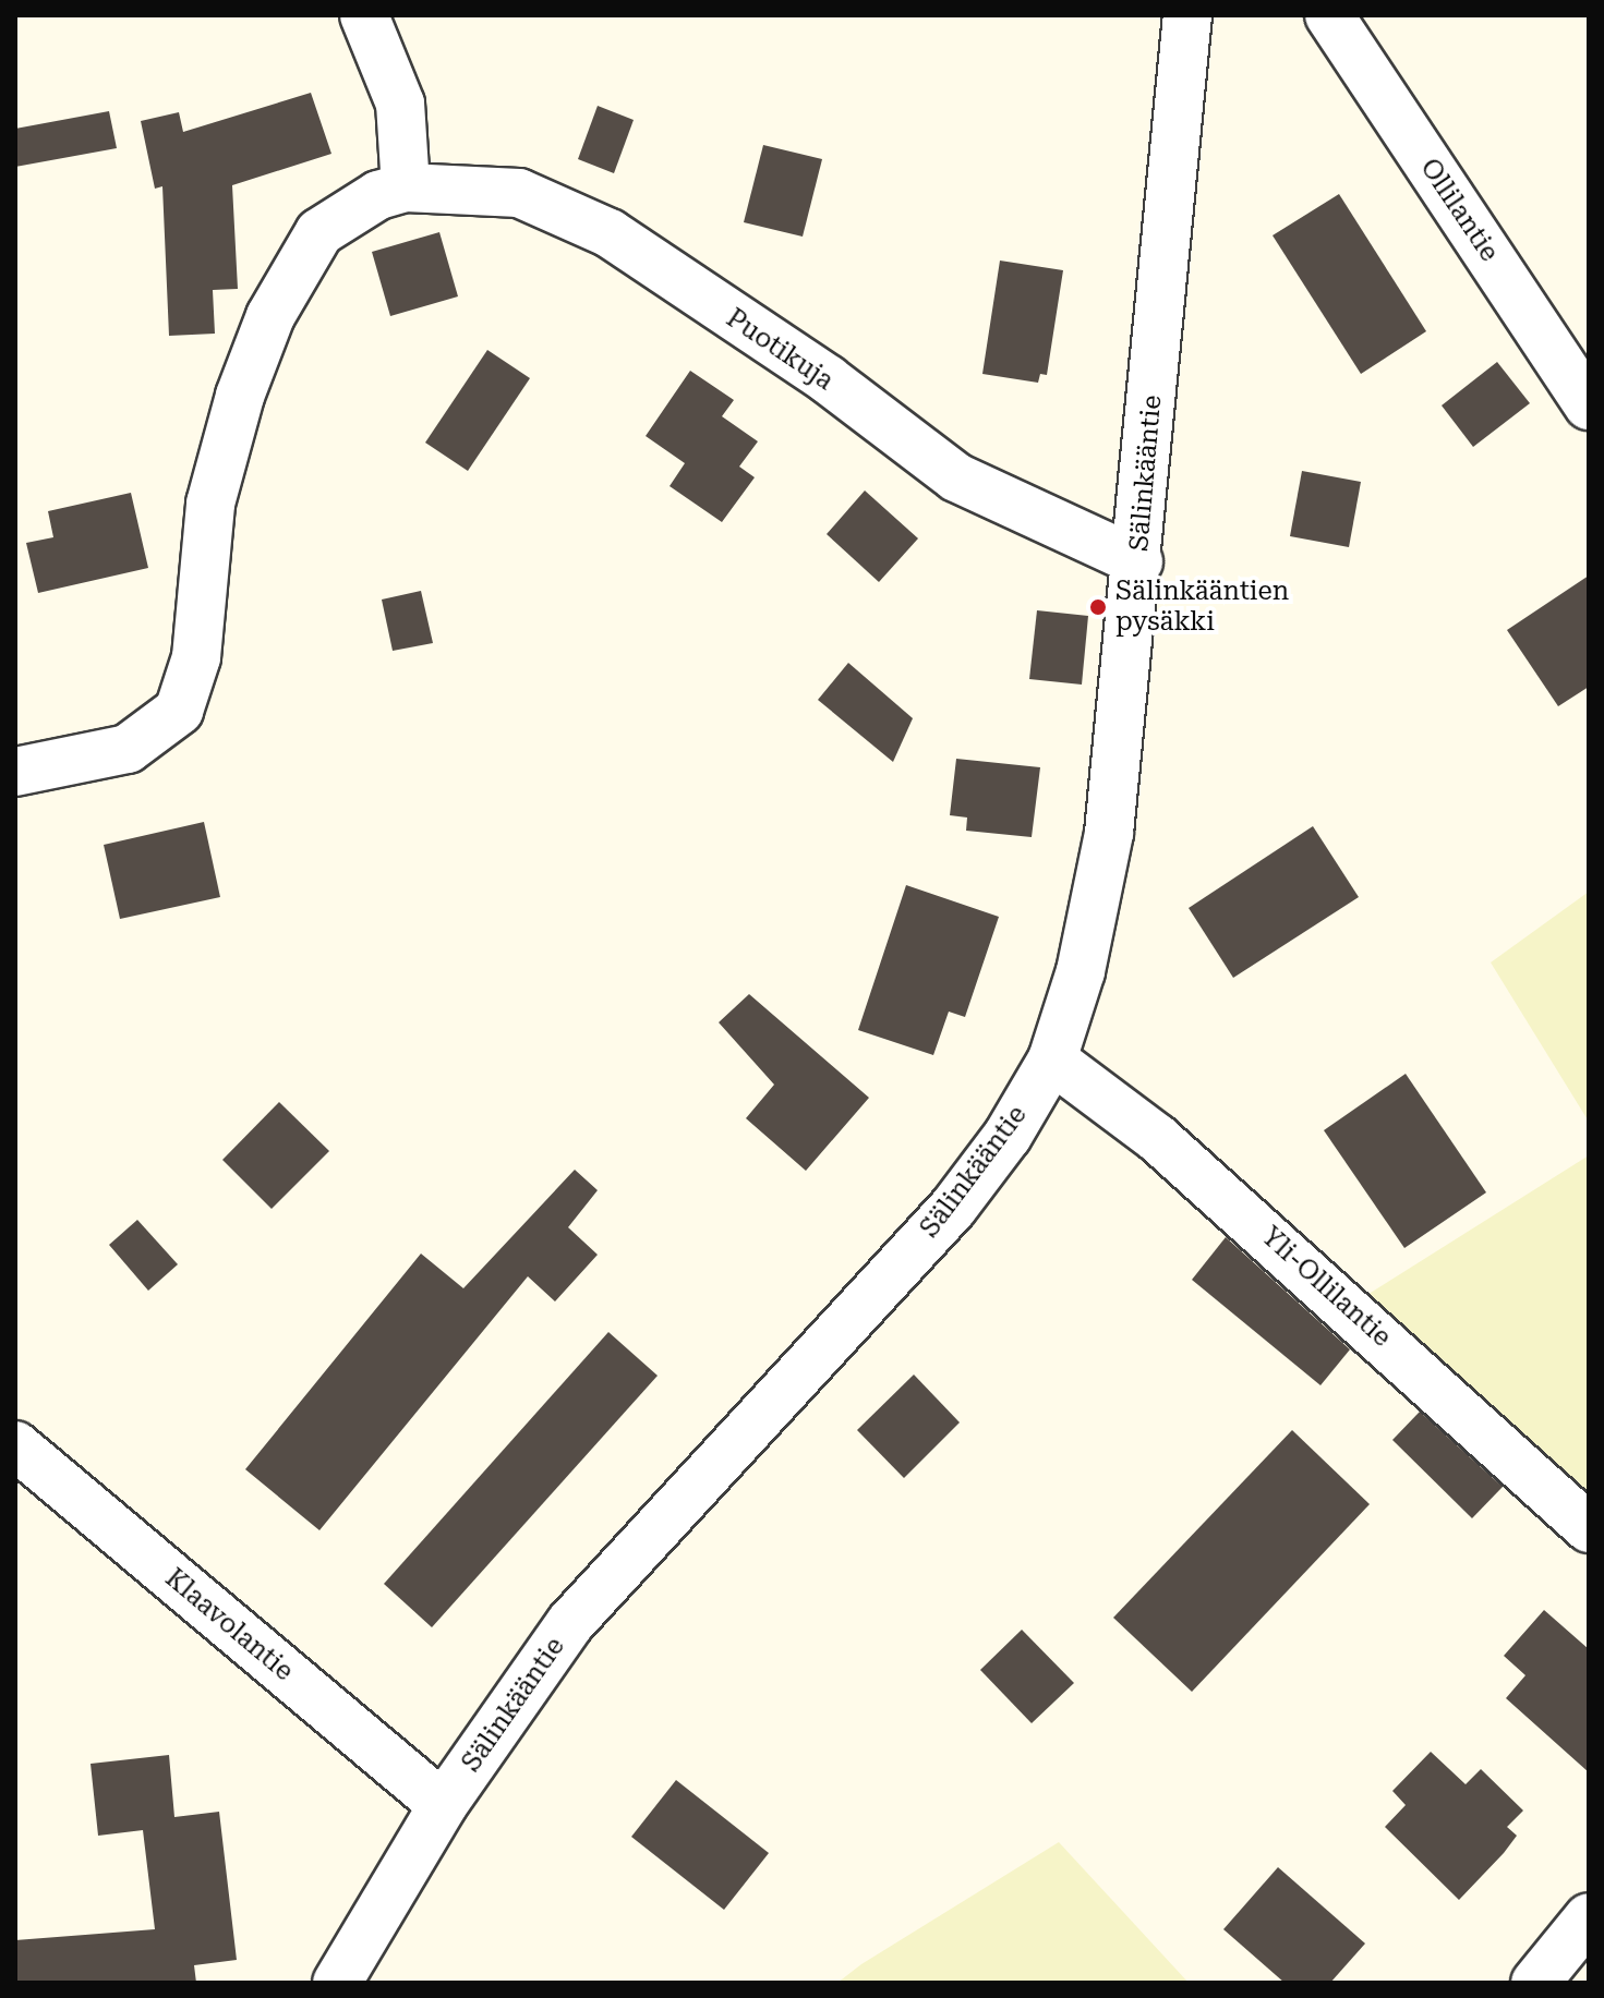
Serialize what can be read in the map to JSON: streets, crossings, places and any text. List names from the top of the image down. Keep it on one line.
{"streets":{"street":["Ollilantie","Puotikuja","Sälinkääntie","Yli-Ollilantie","Klaavolantie"]},"crossings":[["Puotikuja","Sälinkääntie"],["Sälinkääntie","Yli-Ollilantie"],["Sälinkääntie","Klaavolantie"]],"places":["Sälinkääntien pysäkki"]}
